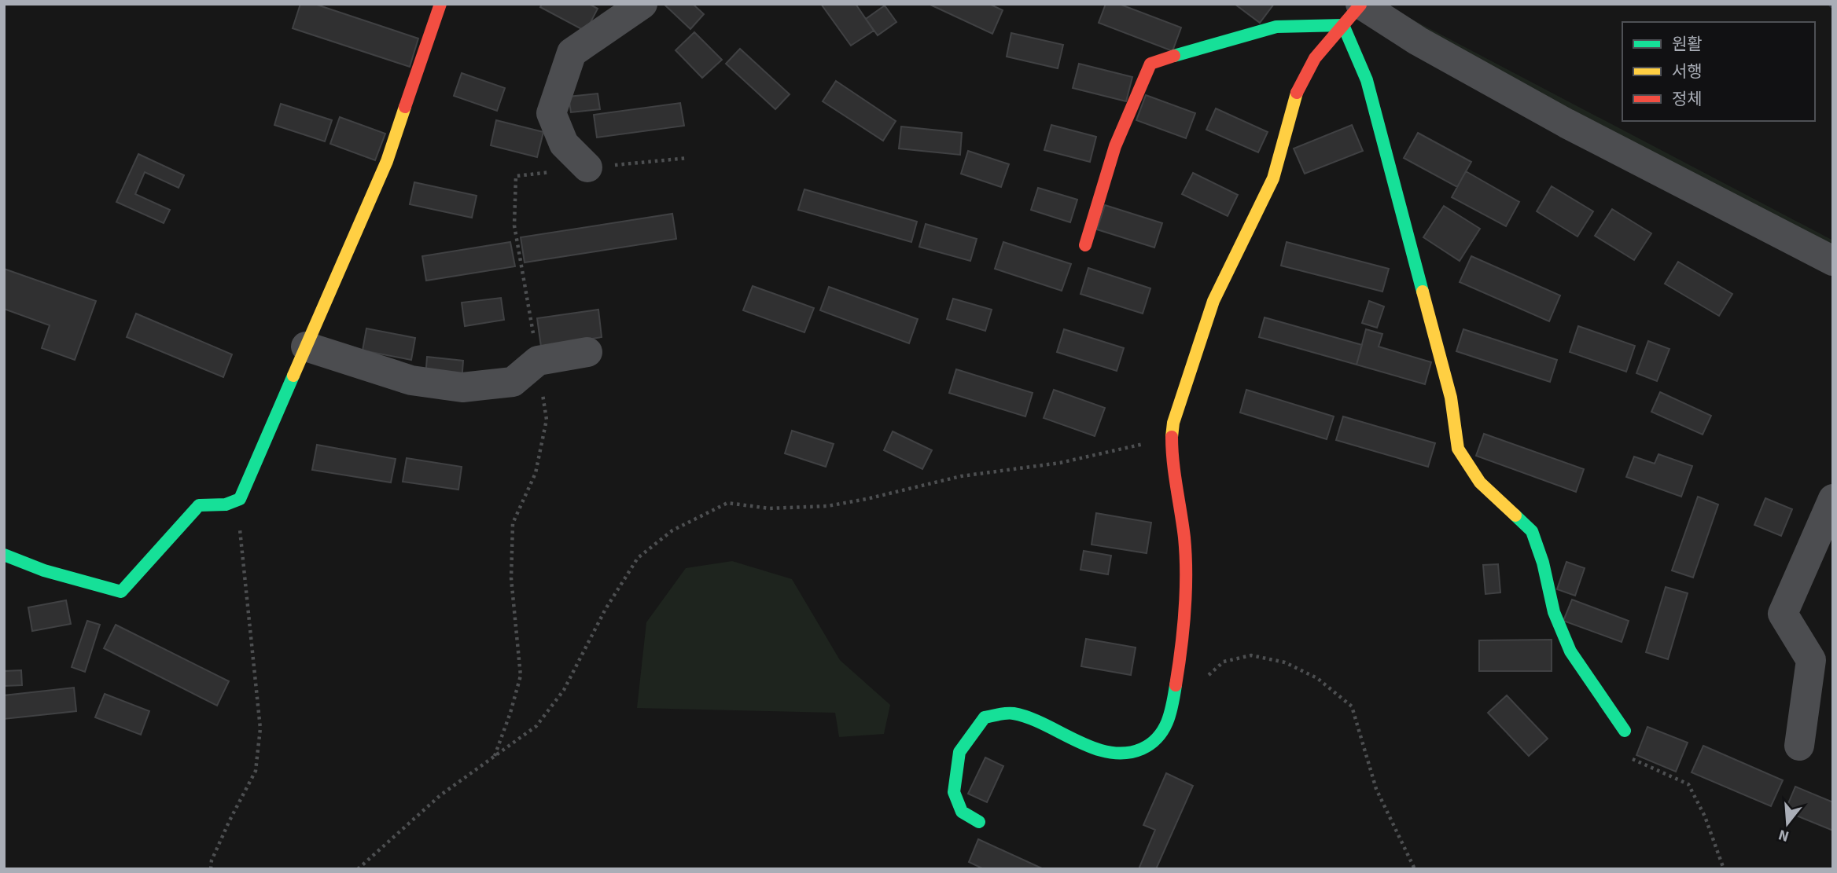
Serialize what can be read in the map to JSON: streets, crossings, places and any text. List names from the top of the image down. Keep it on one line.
{"legend":["원활","서행","정체"],"north":"bottom"}
